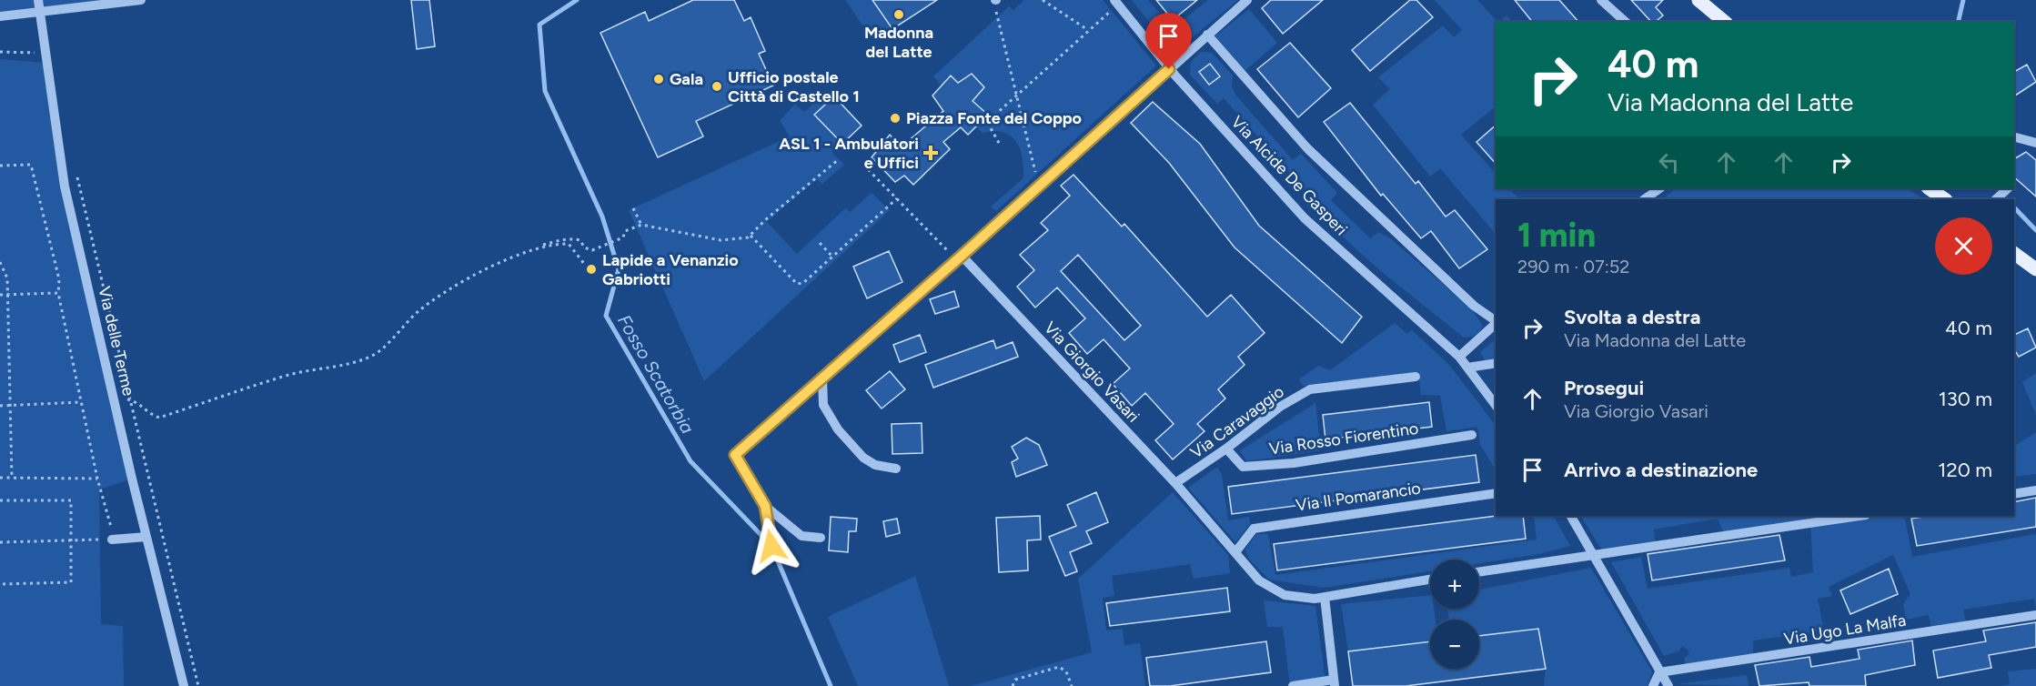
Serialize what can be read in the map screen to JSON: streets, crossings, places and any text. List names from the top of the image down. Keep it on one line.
{"streets":{"street":["Via Alcide De Gasperi","Via delle Terme","Via Giorgio Vasari","Via Caravaggio","Via Rosso Fiorentino","Via Il Pomarancio","Via Ugo La Malfa"]},"crossings":[["Via Giorgio Vasari","Via Caravaggio"],["Via Giorgio Vasari","Via Il Pomarancio"],["Via Caravaggio","Via Rosso Fiorentino"]],"water":["Fosso Scatorbia"],"places":{"other":["Madonna del Latte","Gala","Ufficio postale Città di Castello 1","Piazza Fonte del Coppo","Lapide a Venanzio Gabriotti"],"health":["ASL 1 - Ambulatori e Uffici"]},"page":{"turn":["40 m","Via Madonna del Latte"],"heading":["1 min","290 m · 07:52"],"list":[{"name":"Svolta a destra","note":"Via Madonna del Latte","value":"40 m"},{"name":"Prosegui","note":"Via Giorgio Vasari","value":"130 m"},{"name":"Arrivo a destinazione","value":"120 m"}],"map_buttons":["+","−"]}}
